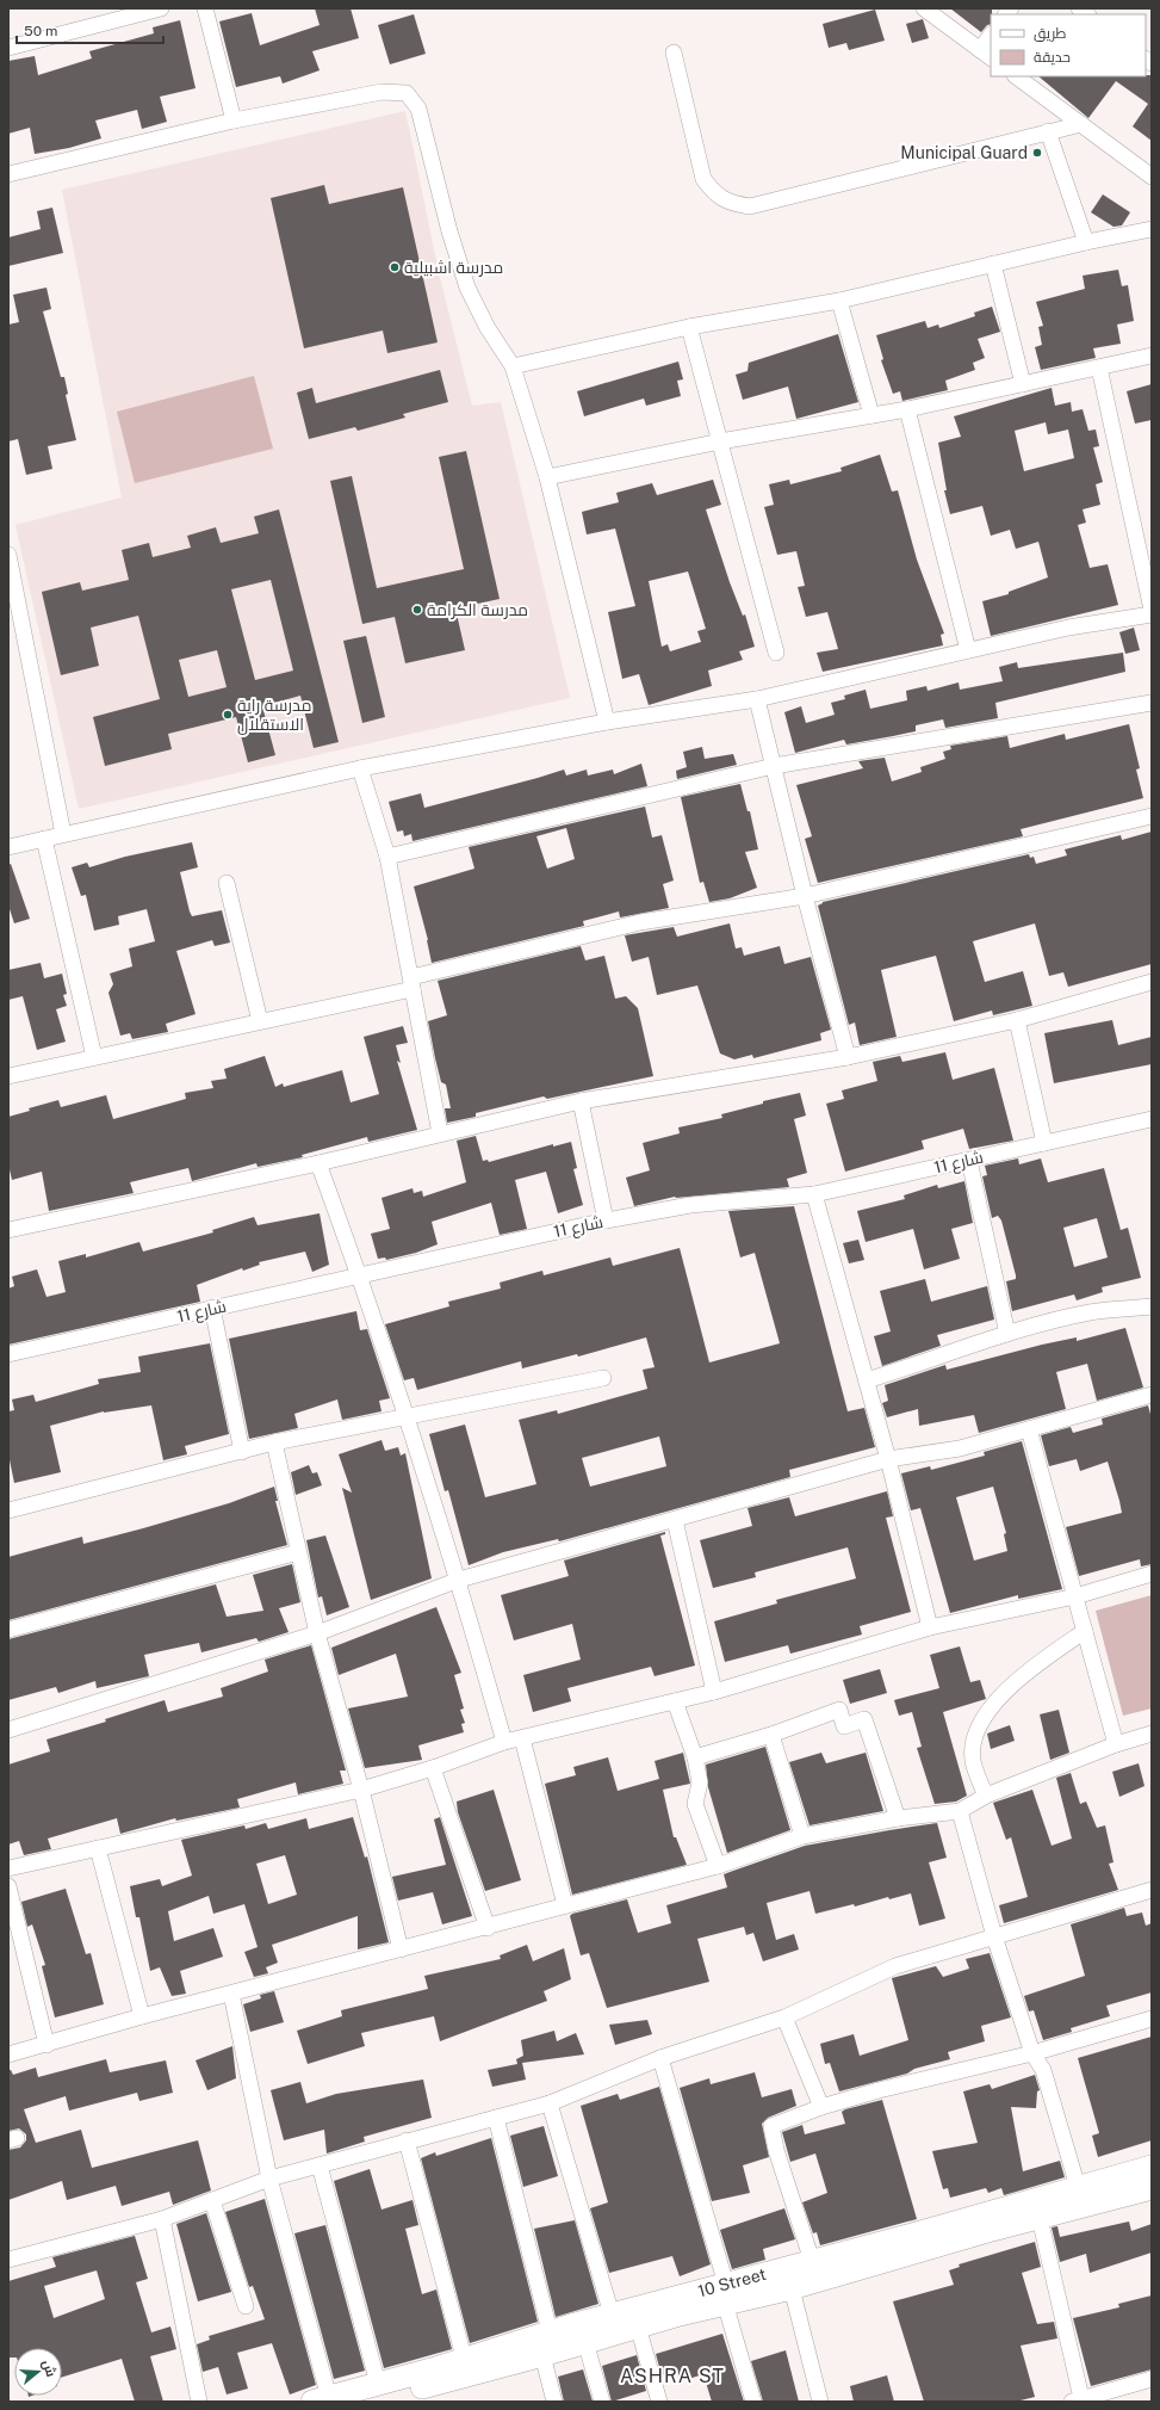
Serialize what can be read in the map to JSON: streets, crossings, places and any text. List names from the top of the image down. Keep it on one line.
{"streets":{"main road":["10 Street"],"street":["شارع 11"]},"districts":["ASHRA ST"],"places":["Municipal Guard","مدرسة اشبيلية","مدرسة الكرامة","مدرسة راية الاستقلال"],"legend":["طريق","حديقة"],"scale_bar":"50 m","north":"right"}
